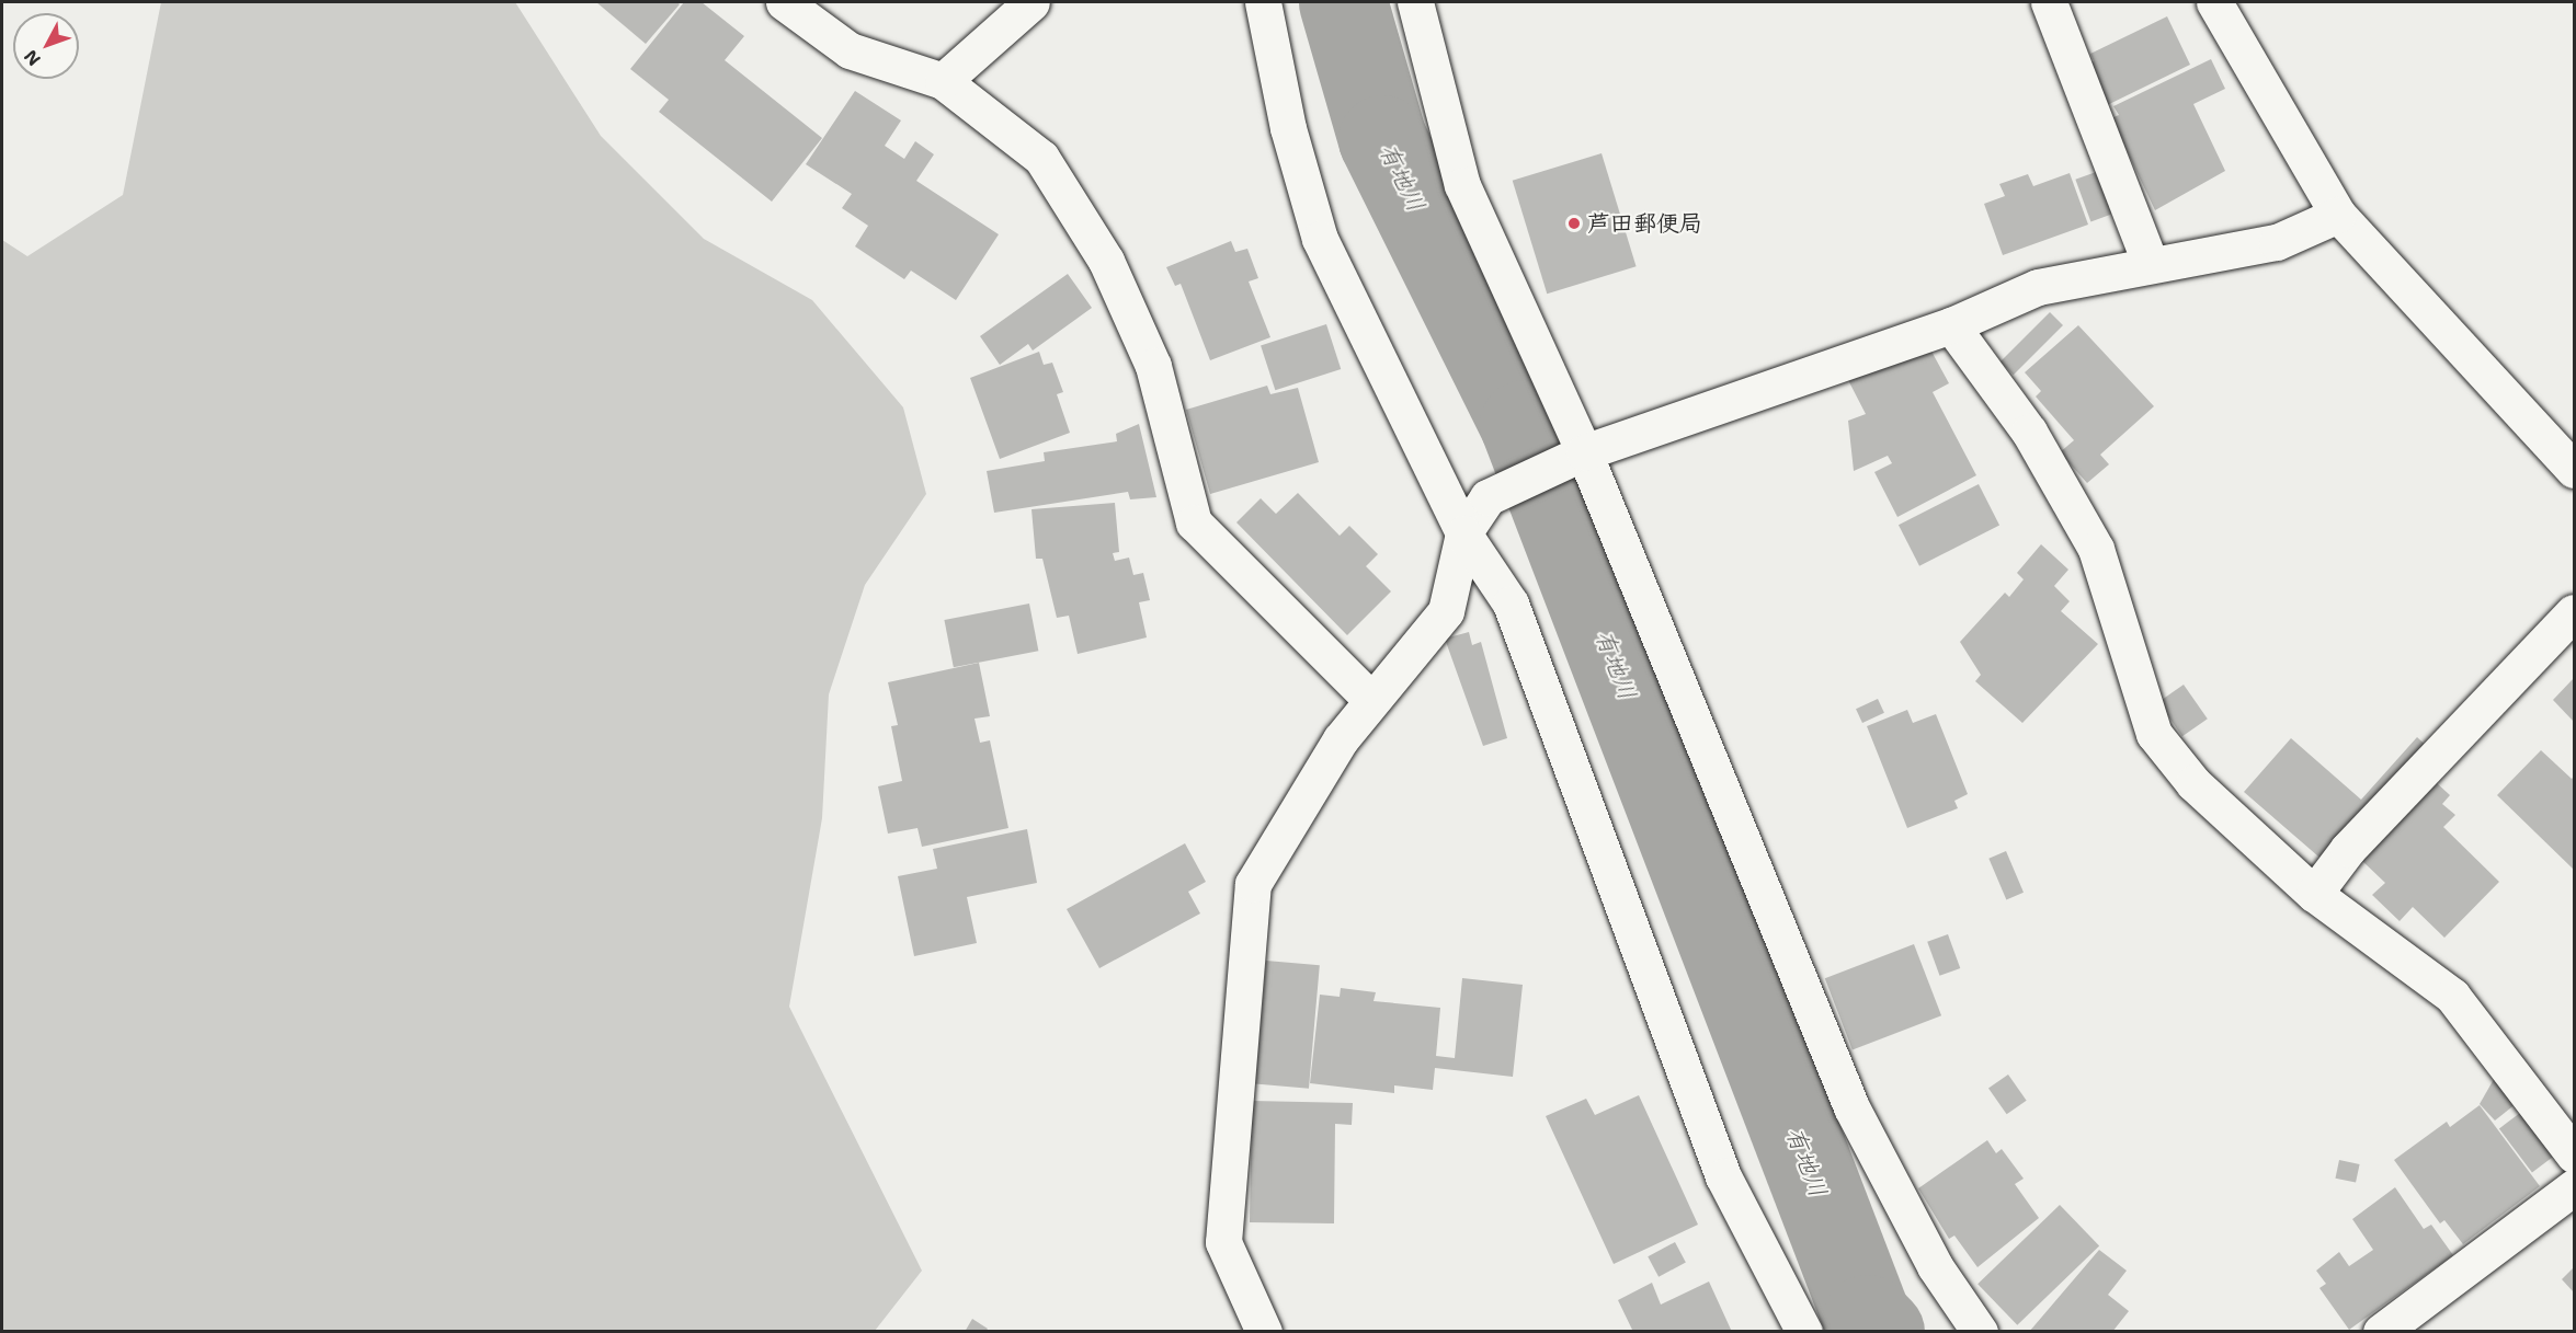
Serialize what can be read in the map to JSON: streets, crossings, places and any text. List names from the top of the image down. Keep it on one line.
{"water":["有地川"],"places":["芦田郵便局"],"north":"bottom left"}
